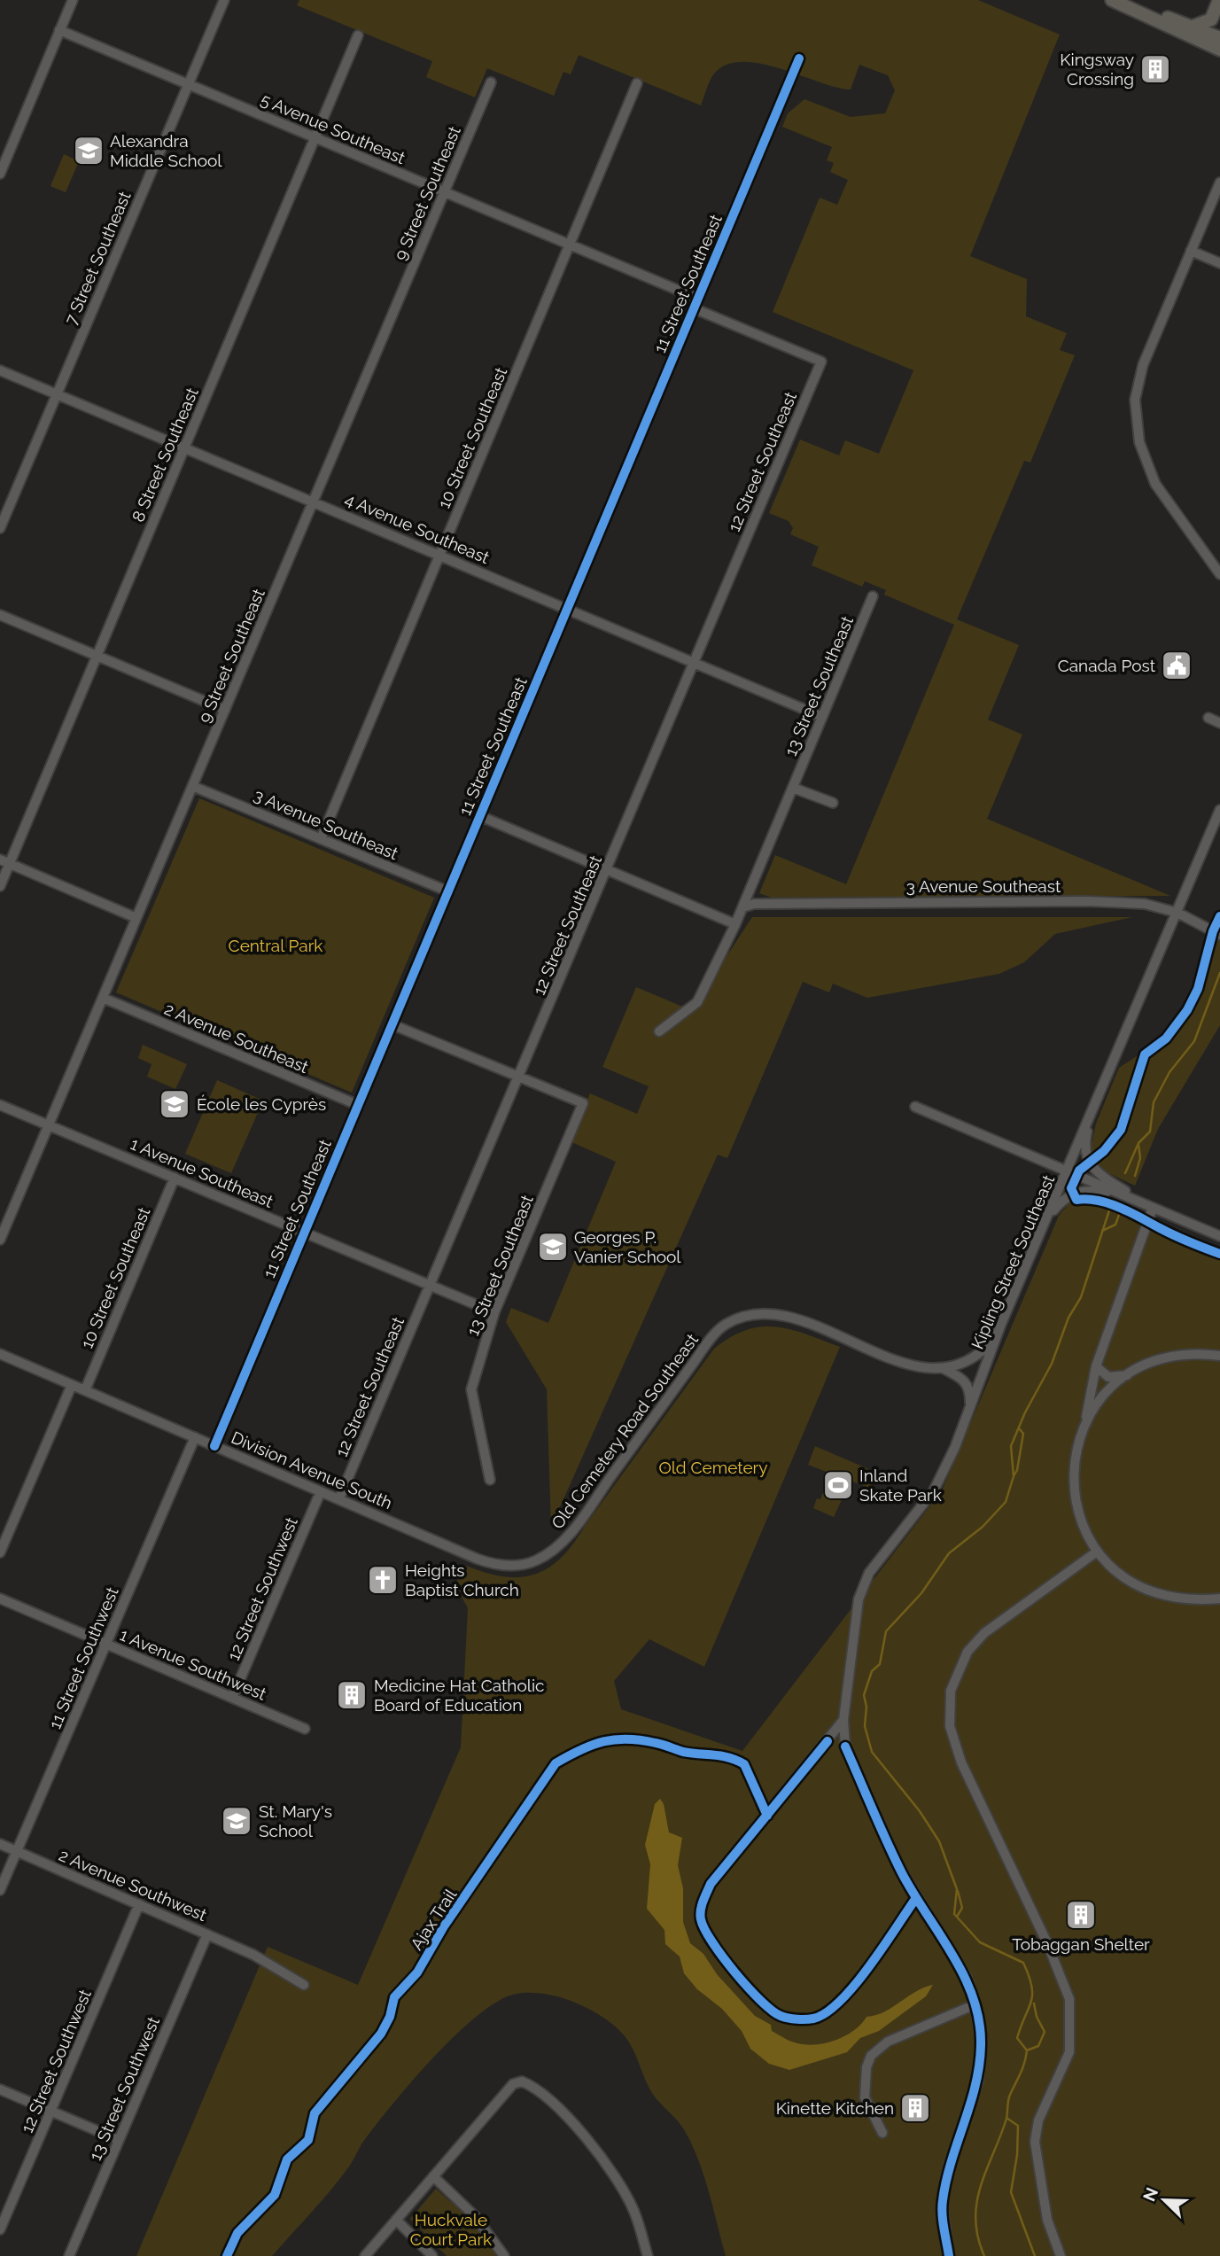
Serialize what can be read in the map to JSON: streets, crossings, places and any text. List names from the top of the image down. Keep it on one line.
{"streets":{"street":["5 Avenue Southeast","9 Street Southeast","7 Street Southeast","11 Street Southeast","10 Street Southeast","8 Street Southeast","12 Street Southeast","4 Avenue Southeast","13 Street Southeast","3 Avenue Southeast","2 Avenue Southeast","1 Avenue Southeast","Kipling Street Southeast","Old Cemetery Road Southeast","Division Avenue South","12 Street Southwest","11 Street Southwest","1 Avenue Southwest","2 Avenue Southwest","13 Street Southwest"],"cycle path":["Ajax Trail"]},"crossings":[["5 Avenue Southeast","9 Street Southeast"],["5 Avenue Southeast","7 Street Southeast"],["5 Avenue Southeast","11 Street Southeast"],["5 Avenue Southeast","10 Street Southeast"],["5 Avenue Southeast","8 Street Southeast"],["5 Avenue Southeast","12 Street Southeast"],["9 Street Southeast","4 Avenue Southeast"],["9 Street Southeast","3 Avenue Southeast"],["9 Street Southeast","2 Avenue Southeast"],["9 Street Southeast","1 Avenue Southeast"],["7 Street Southeast","4 Avenue Southeast"],["11 Street Southeast","4 Avenue Southeast"],["11 Street Southeast","3 Avenue Southeast"],["11 Street Southeast","2 Avenue Southeast"],["11 Street Southeast","1 Avenue Southeast"],["11 Street Southeast","Division Avenue South"],["10 Street Southeast","4 Avenue Southeast"],["10 Street Southeast","3 Avenue Southeast"],["10 Street Southeast","1 Avenue Southeast"],["10 Street Southeast","Division Avenue South"],["8 Street Southeast","4 Avenue Southeast"],["12 Street Southeast","4 Avenue Southeast"],["12 Street Southeast","13 Street Southeast"],["12 Street Southeast","1 Avenue Southeast"],["12 Street Southeast","Division Avenue South"],["4 Avenue Southeast","13 Street Southeast"],["13 Street Southeast","3 Avenue Southeast"],["13 Street Southeast","1 Avenue Southeast"],["3 Avenue Southeast","Kipling Street Southeast"],["Old Cemetery Road Southeast","Division Avenue South"],["Division Avenue South","12 Street Southwest"],["Division Avenue South","11 Street Southwest"],["12 Street Southwest","1 Avenue Southwest"],["12 Street Southwest","2 Avenue Southwest"],["11 Street Southwest","1 Avenue Southwest"],["11 Street Southwest","2 Avenue Southwest"],["2 Avenue Southwest","13 Street Southwest"]],"parks":["Central Park","Old Cemetery","Huckvale Court Park"],"places":{"building":["Kingsway Crossing","Medicine Hat Catholic Board of Education","Tobaggan Shelter","Kinette Kitchen"],"school or university":["Alexandra Middle School","École les Cyprès","Georges P. Vanier School","St. Mary's School"],"public building":["Canada Post"],"sports":["Inland Skate Park"],"church":["Heights Baptist Church"]},"north":"top left"}
